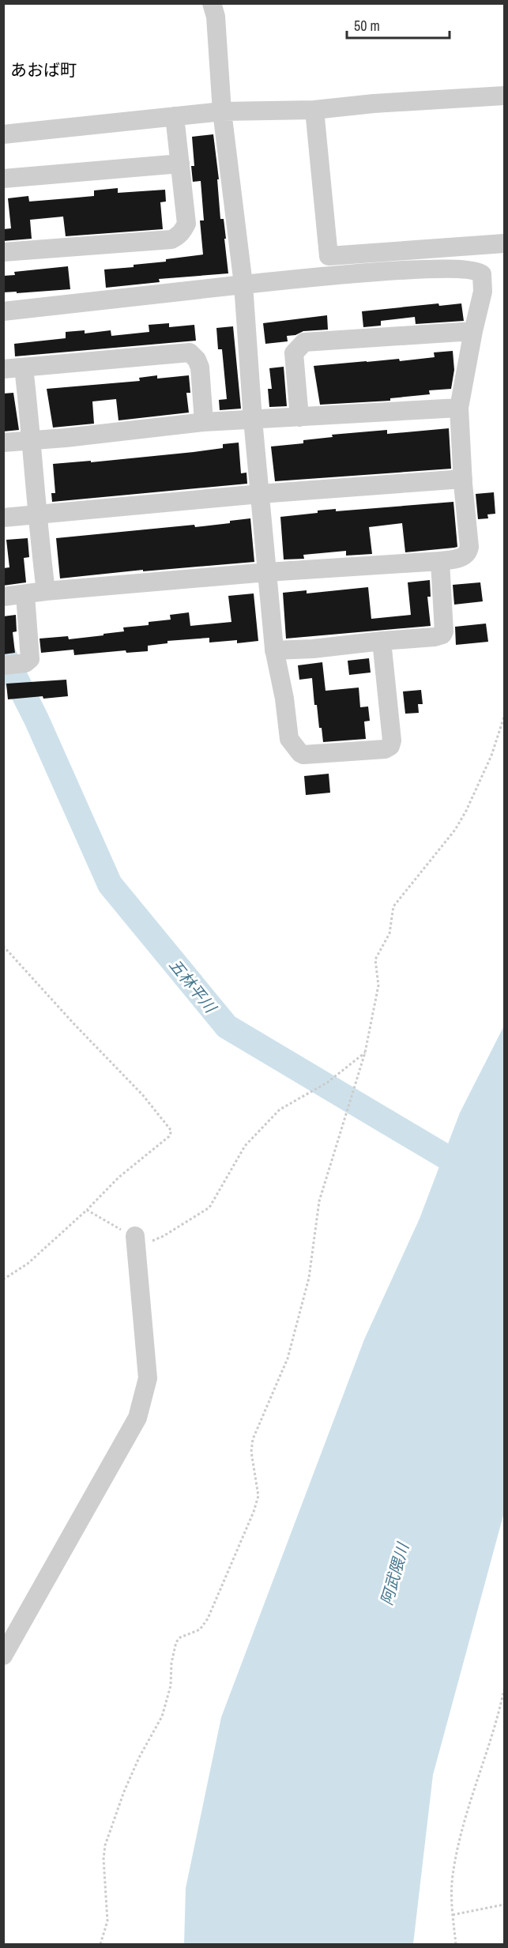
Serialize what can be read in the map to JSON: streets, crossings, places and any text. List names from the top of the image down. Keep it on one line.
{"districts":["あおば町"],"water":["五林平川","阿武隈川"],"scale_bar":"50 m"}
